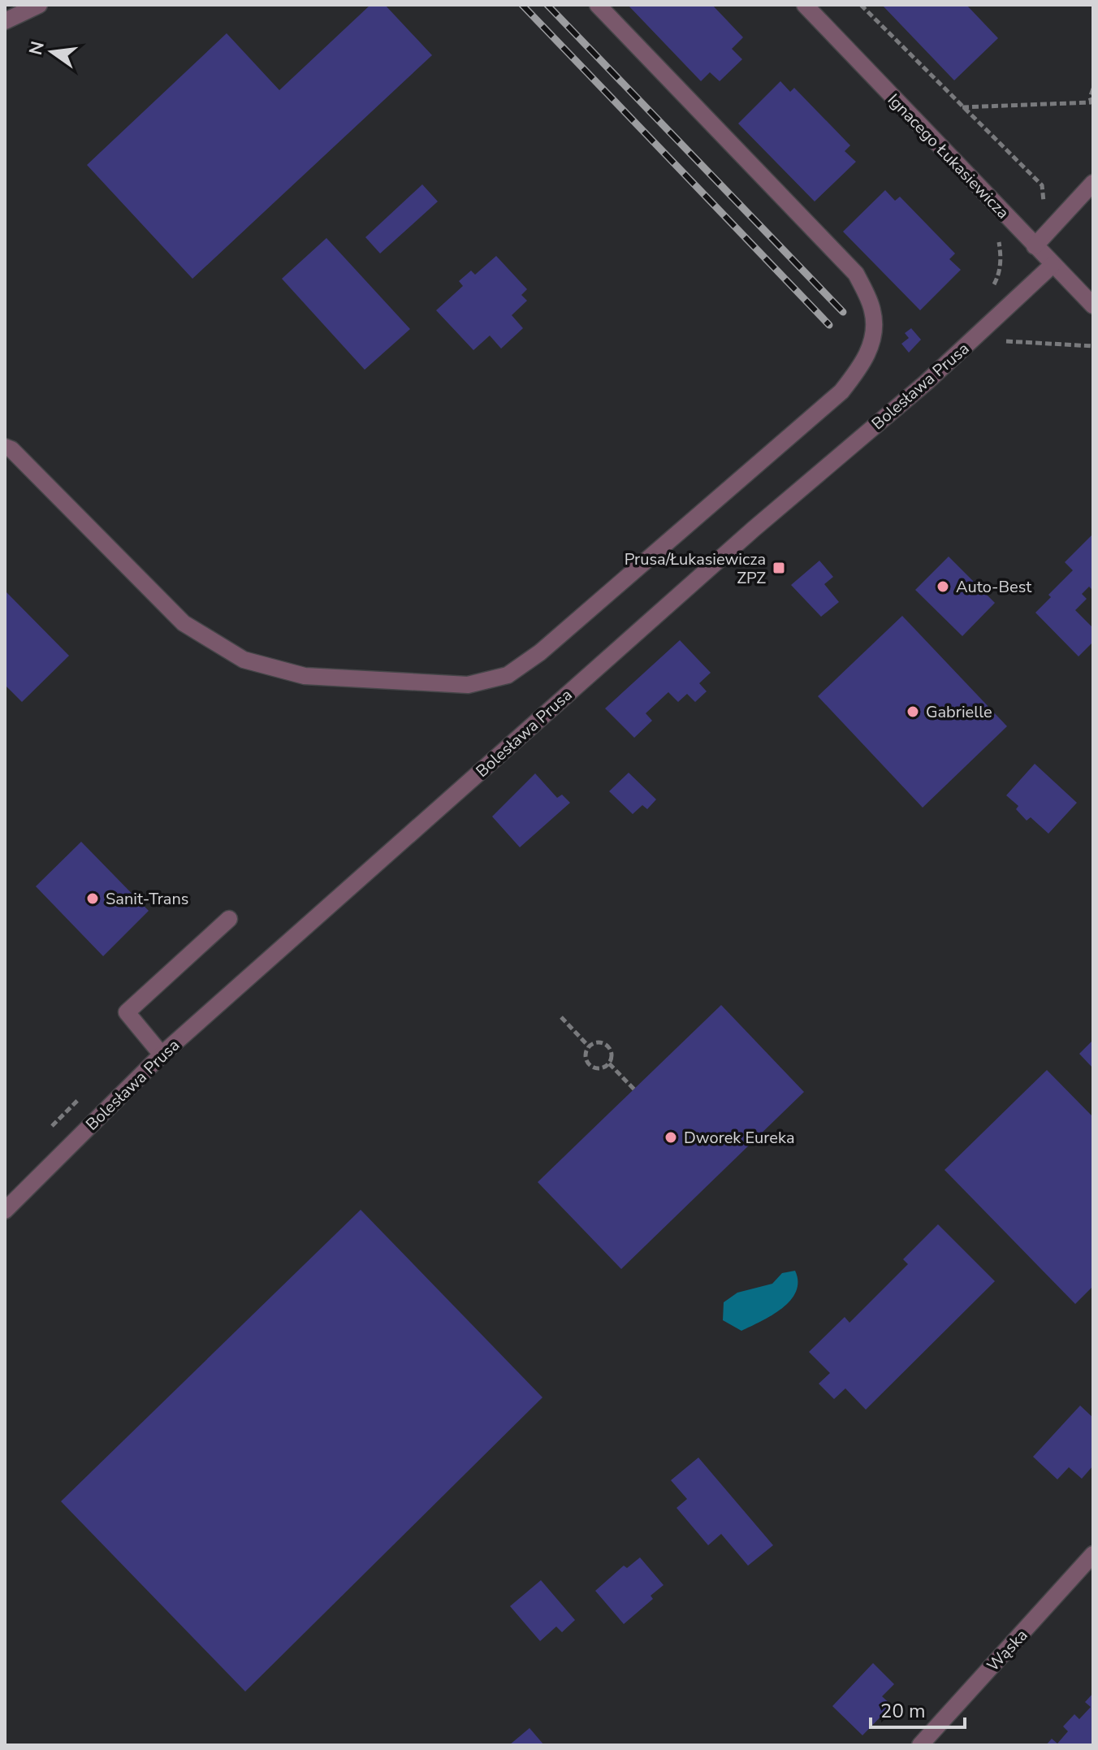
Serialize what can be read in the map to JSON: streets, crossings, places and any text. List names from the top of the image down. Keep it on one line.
{"streets":{"street":["Ignacego Łukasiewicza","Bolesława Prusa","Wąska"]},"crossings":[["Ignacego Łukasiewicza","Bolesława Prusa"]],"places":{"transit":["Prusa/Łukasiewicza ZPZ"],"other":["Auto-Best","Gabrielle","Sanit-Trans","Dworek Eureka"]},"scale_bar":"20 m","north":"left"}
